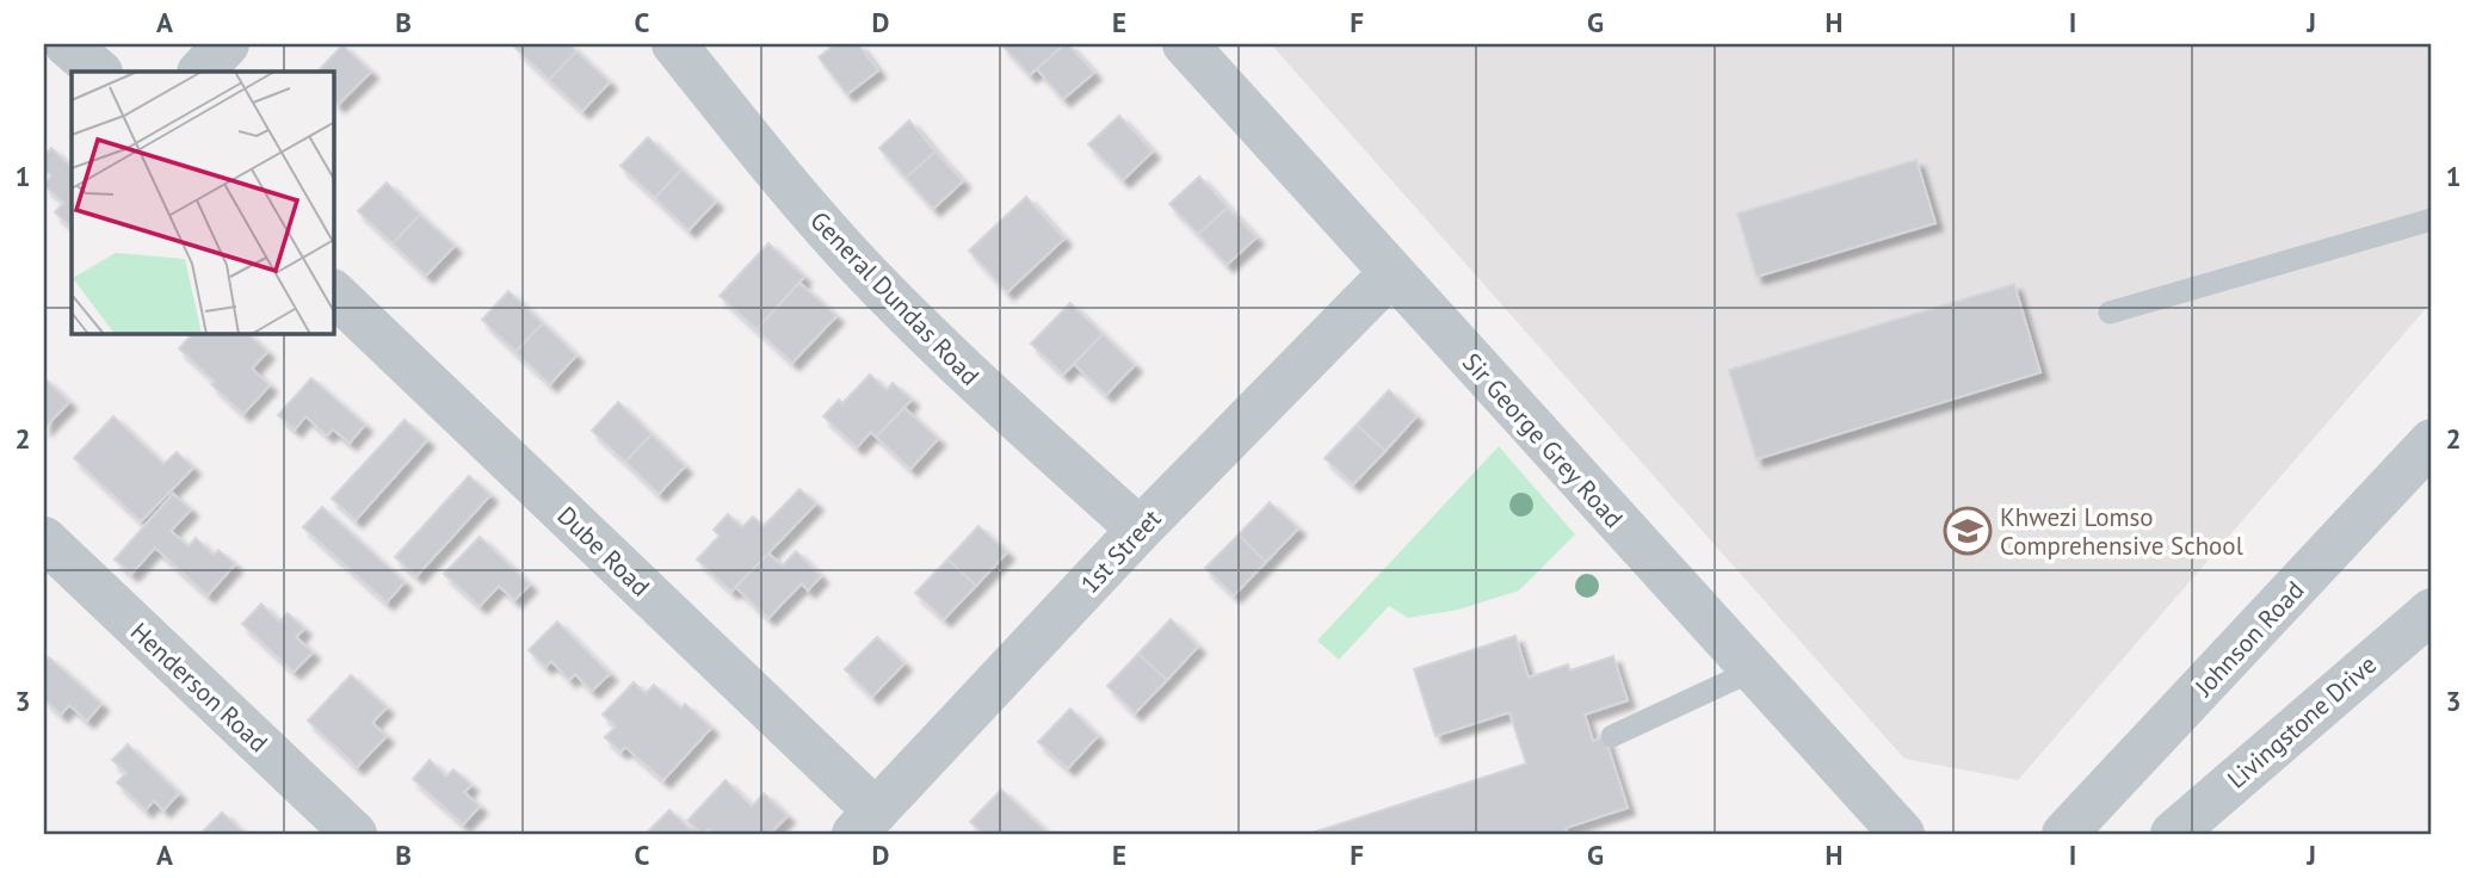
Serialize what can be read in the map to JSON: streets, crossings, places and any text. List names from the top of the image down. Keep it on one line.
{"streets":{"street":["General Dundas Road","Sir George Grey Road","Dube Road","1st Street","Johnson Road","Henderson Road","Livingstone Drive"]},"crossings":[["General Dundas Road","1st Street"],["Sir George Grey Road","1st Street"],["Dube Road","1st Street"]],"places":{"school or university":["Khwezi Lomso Comprehensive School"]},"grid":{"columns":["A","B","C","D","E","F","G","H","I","J"],"rows":["1","2","3"]}}
